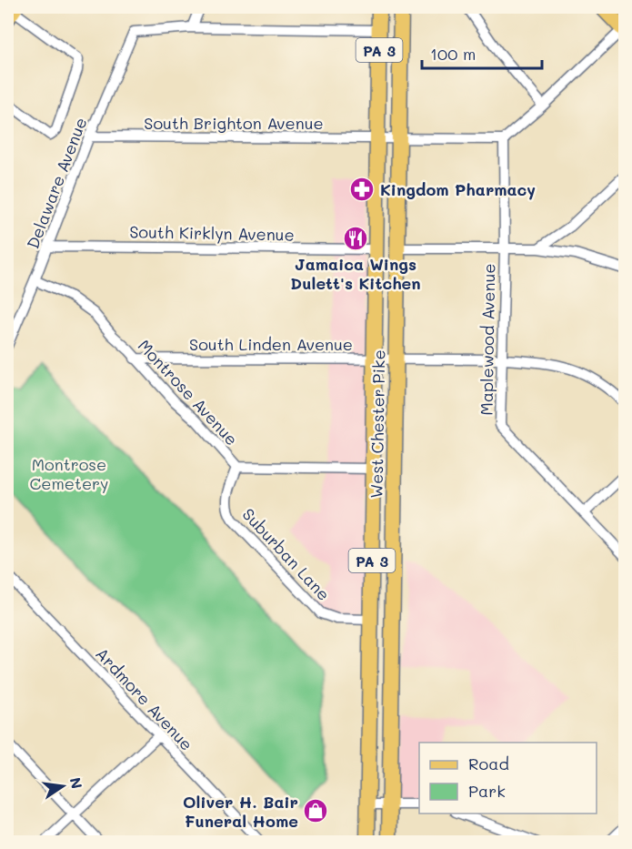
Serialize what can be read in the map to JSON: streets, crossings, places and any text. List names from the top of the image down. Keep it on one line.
{"streets":{"main road":["PA 3","West Chester Pike"],"street":["South Brighton Avenue","Delaware Avenue","South Kirklyn Avenue","Maplewood Avenue","South Linden Avenue","Montrose Avenue","Suburban Lane","Ardmore Avenue"]},"crossings":[["South Brighton Avenue","Delaware Avenue"],["South Brighton Avenue","Maplewood Avenue"],["South Brighton Avenue","West Chester Pike"],["Delaware Avenue","South Kirklyn Avenue"],["Delaware Avenue","Montrose Avenue"],["South Kirklyn Avenue","West Chester Pike"],["Maplewood Avenue","South Linden Avenue"],["South Linden Avenue","Montrose Avenue"],["South Linden Avenue","West Chester Pike"],["Montrose Avenue","West Chester Pike"],["Montrose Avenue","Suburban Lane"],["West Chester Pike","Suburban Lane"]],"parks":["Montrose Cemetery"],"places":{"pharmacy":["Kingdom Pharmacy"],"restaurant":["Jamaica Wings Dulett's Kitchen"],"shop":["Oliver H. Bair Funeral Home"]},"legend":["Road","Park"],"scale_bar":"100 m","north":"right"}
